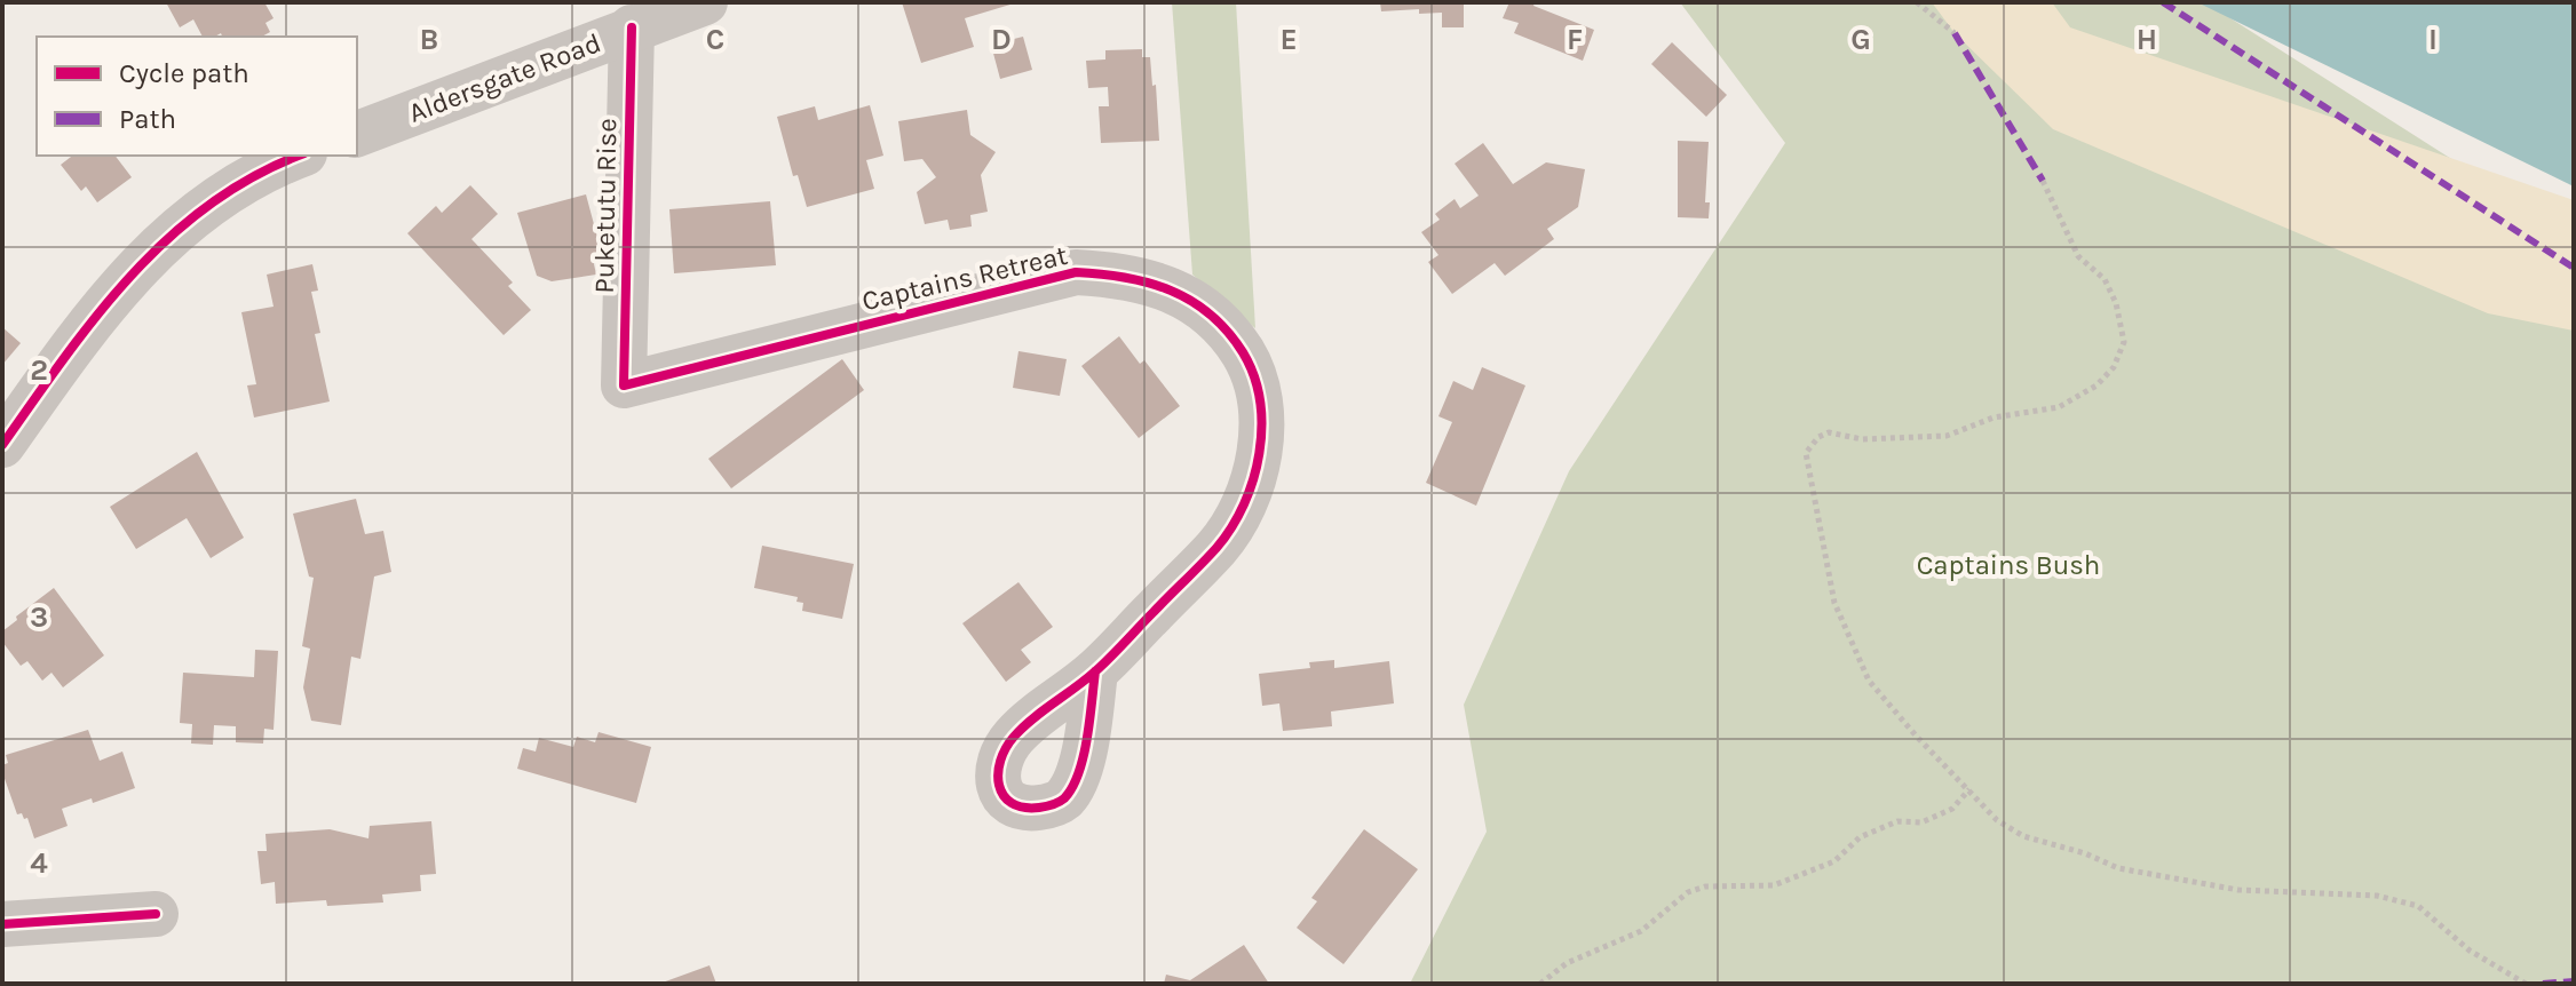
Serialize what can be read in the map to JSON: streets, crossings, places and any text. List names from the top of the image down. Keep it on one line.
{"streets":{"street":["Aldersgate Road","Puketutu Rise","Captains Retreat"]},"crossings":[["Aldersgate Road","Puketutu Rise"],["Puketutu Rise","Captains Retreat"]],"parks":["Captains Bush"],"legend":["Cycle path","Path"],"grid":{"columns":["B","C","D","E","F","G","H","I"],"rows":["2","3","4"]}}
